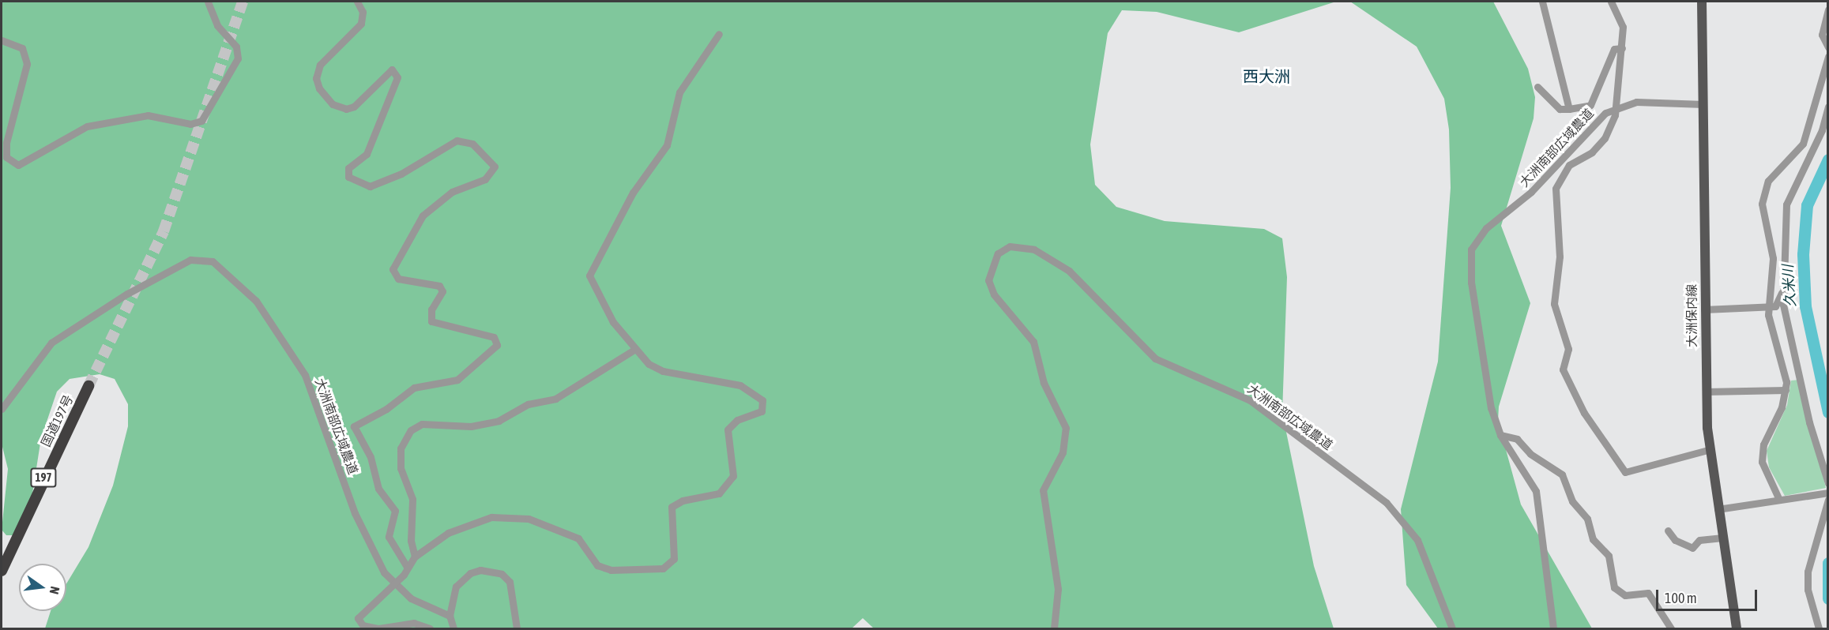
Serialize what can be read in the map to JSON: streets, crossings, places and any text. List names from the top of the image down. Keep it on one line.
{"streets":{"highway":["国道197号","197"],"main road":["大洲保内線"],"street":["大洲南部広域農道"]},"crossings":[["大洲南部広域農道","大洲保内線"]],"districts":["西大洲"],"water":["久米川"],"scale_bar":"100 m","north":"right"}
